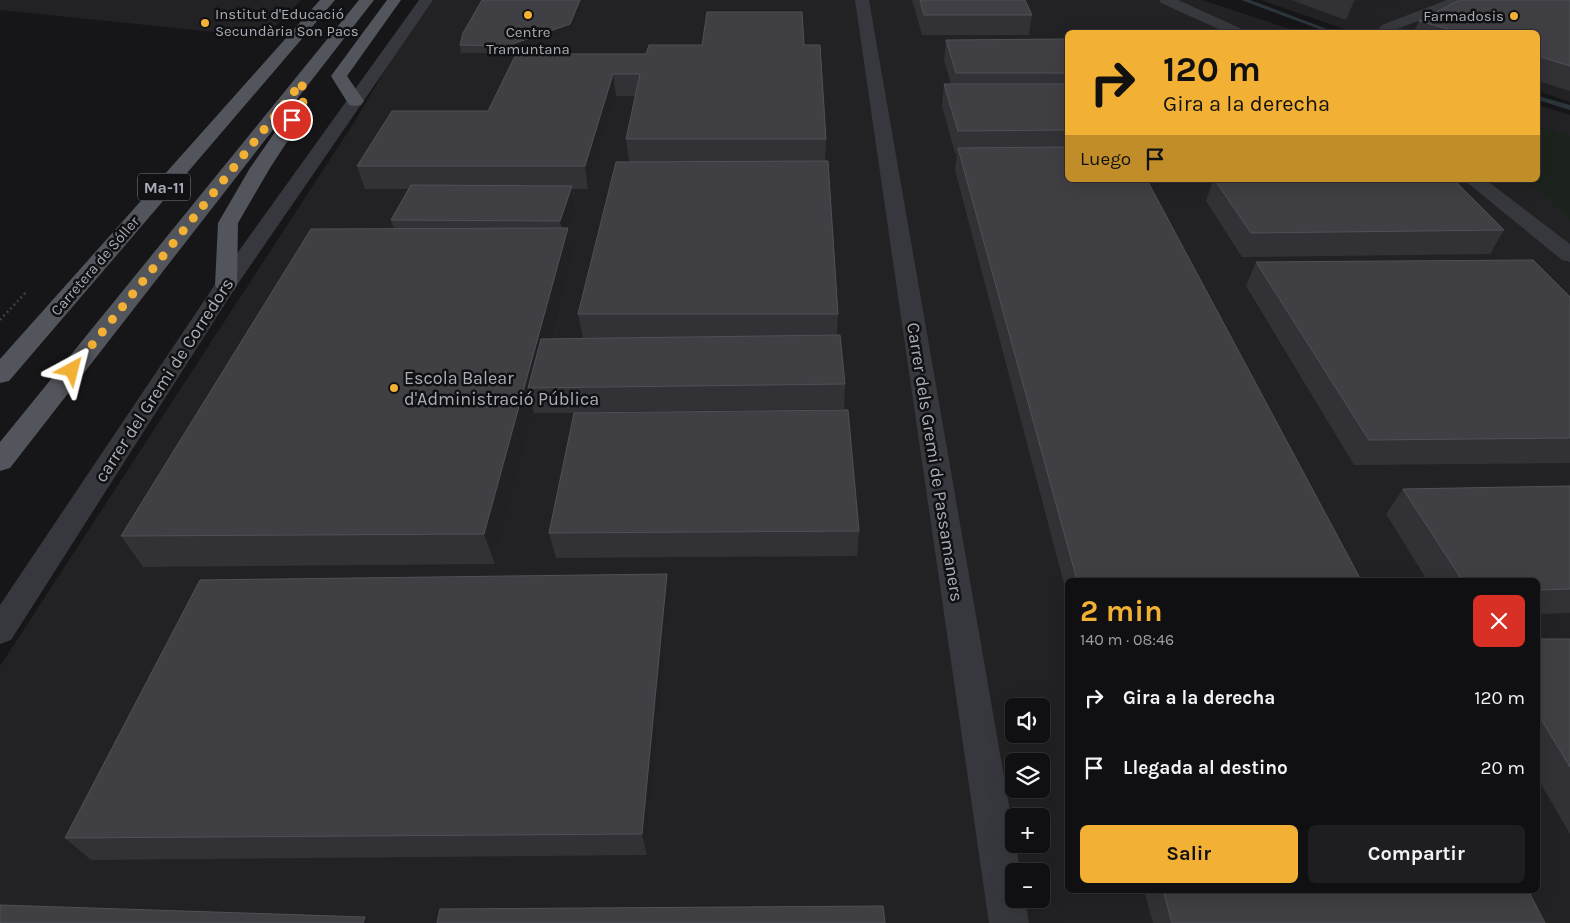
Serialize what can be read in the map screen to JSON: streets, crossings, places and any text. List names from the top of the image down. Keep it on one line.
{"streets":{"main road":["Ma-11","Carretera de Sóller"],"street":["carrer del Gremi de Corredors","Carrer dels Gremi de Passamaners"]},"places":["Centre Tramuntana","Farmadosis","Institut d'Educació Secundària Son Pacs","Escola Balear d'Administració Pública"],"page":{"turn":["120 m","Gira a la derecha"],"then":"Luego","heading":["2 min","140 m · 08:46"],"list":[{"name":"Gira a la derecha","value":"120 m"},{"name":"Llegada al destino","value":"20 m"}],"map_buttons":["+","−"],"buttons":["Salir","Compartir"]}}
